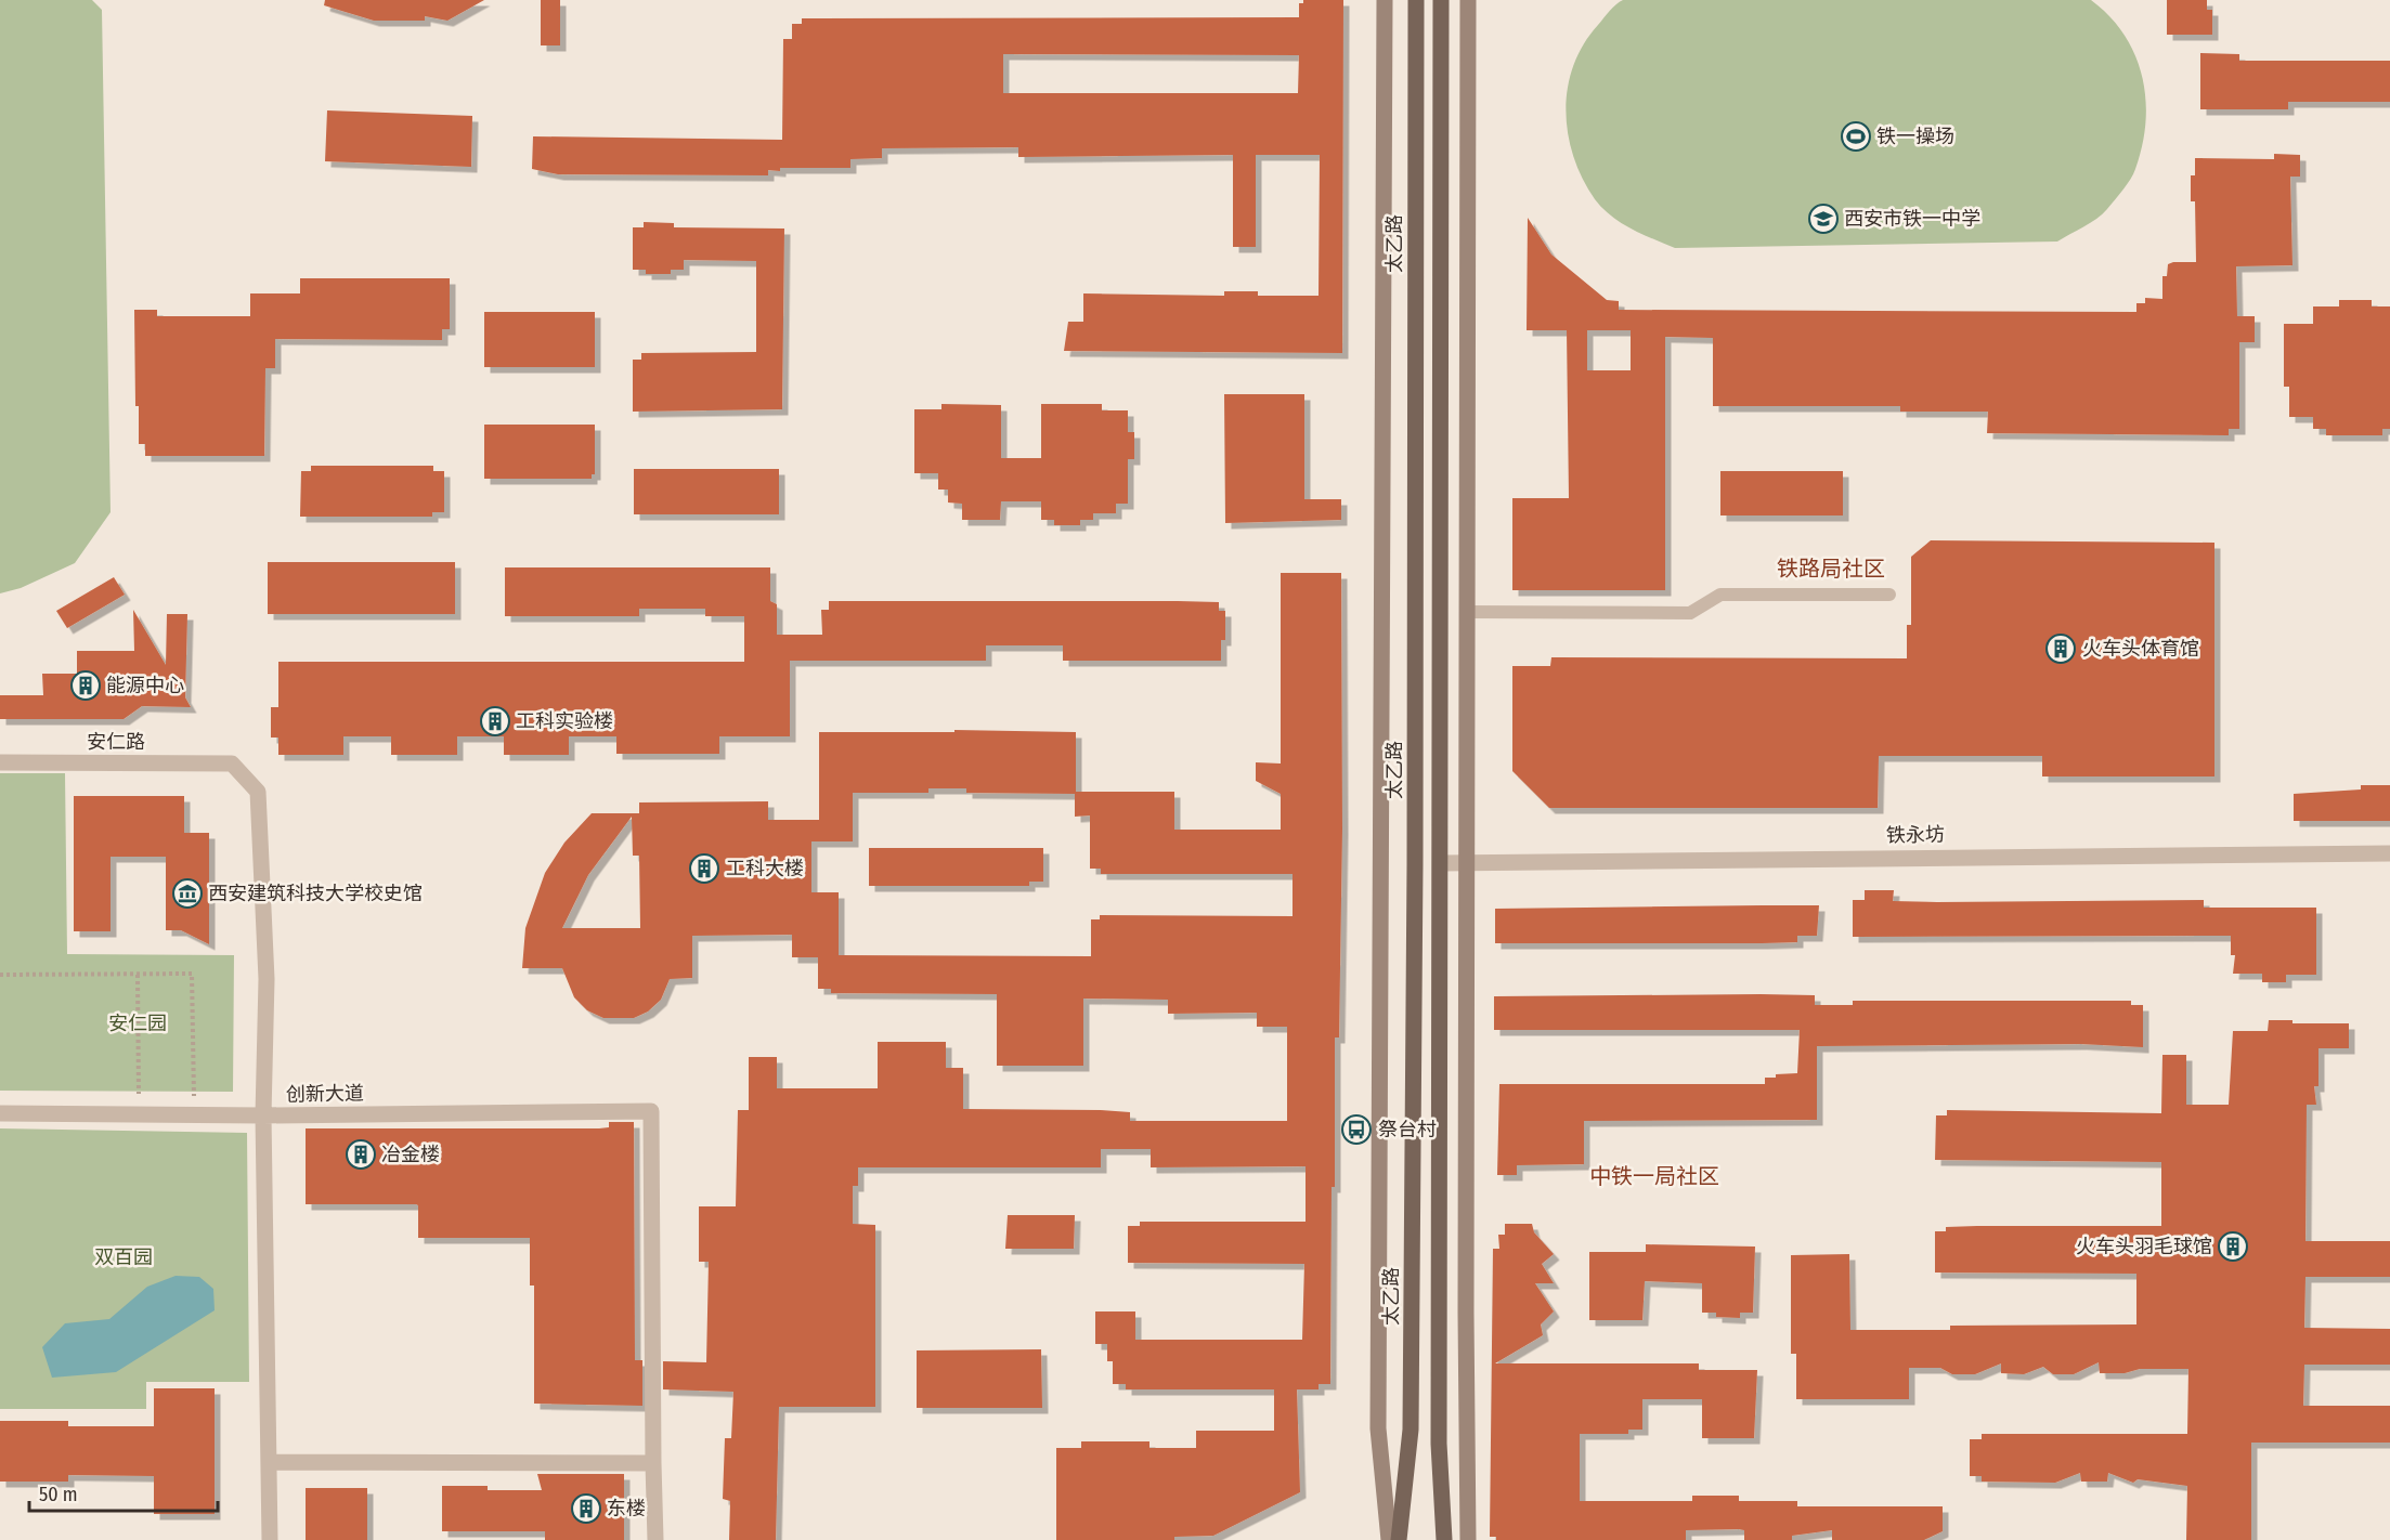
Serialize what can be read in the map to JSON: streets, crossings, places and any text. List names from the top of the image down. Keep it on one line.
{"streets":{"main road":["太乙路"],"street":["安仁路","铁永坊","创新大道"]},"crossings":[["安仁路","创新大道"]],"districts":["铁路局社区","中铁一局社区"],"parks":["安仁园","双百园"],"places":{"sports":["铁一操场"],"school or university":["西安市铁一中学"],"building":["火车头体育馆","能源中心","工科实验楼","工科大楼","冶金楼","火车头羽毛球馆","东楼"],"museum":["西安建筑科技大学校史馆"],"bus stop":["祭台村"]},"scale_bar":"50 m"}
